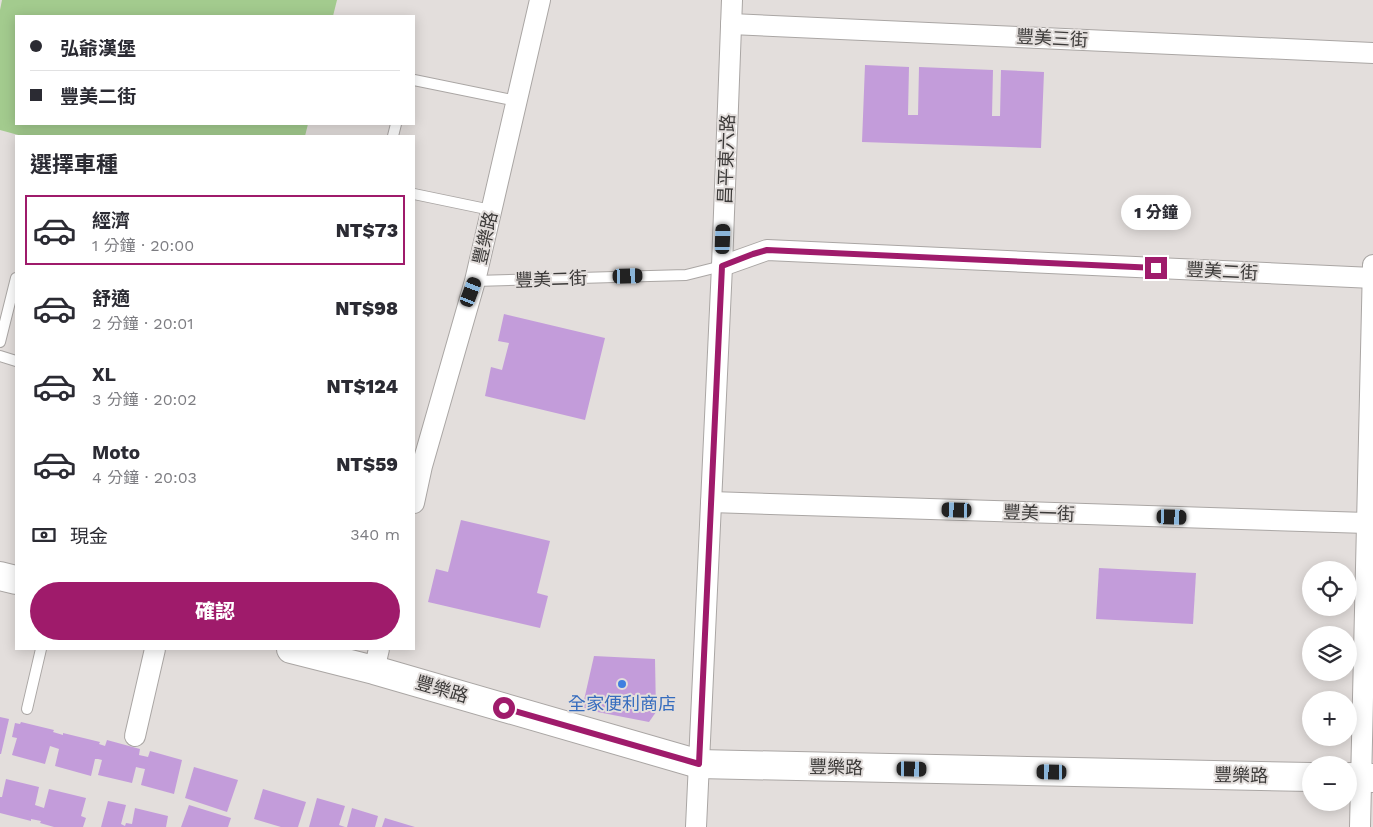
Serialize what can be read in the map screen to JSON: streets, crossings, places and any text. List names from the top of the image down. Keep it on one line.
{"streets":{"street":["豐美三街","昌平東六路","豐樂路","豐美二街","豐美一街"]},"crossings":[["豐美三街","昌平東六路"],["昌平東六路","豐樂路"],["昌平東六路","豐美二街"],["昌平東六路","豐美一街"],["豐樂路","豐美二街"]],"places":["全家便利商店"],"page":{"banner":["弘爺漢堡","豐美二街"],"heading":"選擇車種","bubble":"1 分鐘","list":[{"name":"經濟","note":"1 分鐘 · 20:00","value":"NT$73"},{"name":"舒適","note":"2 分鐘 · 20:01","value":"NT$98"},{"name":"XL","note":"3 分鐘 · 20:02","value":"NT$124"},{"name":"Moto","note":"4 分鐘 · 20:03","value":"NT$59"}],"pay":["現金","340 m"],"map_buttons":["+","−"],"buttons":"確認"}}
